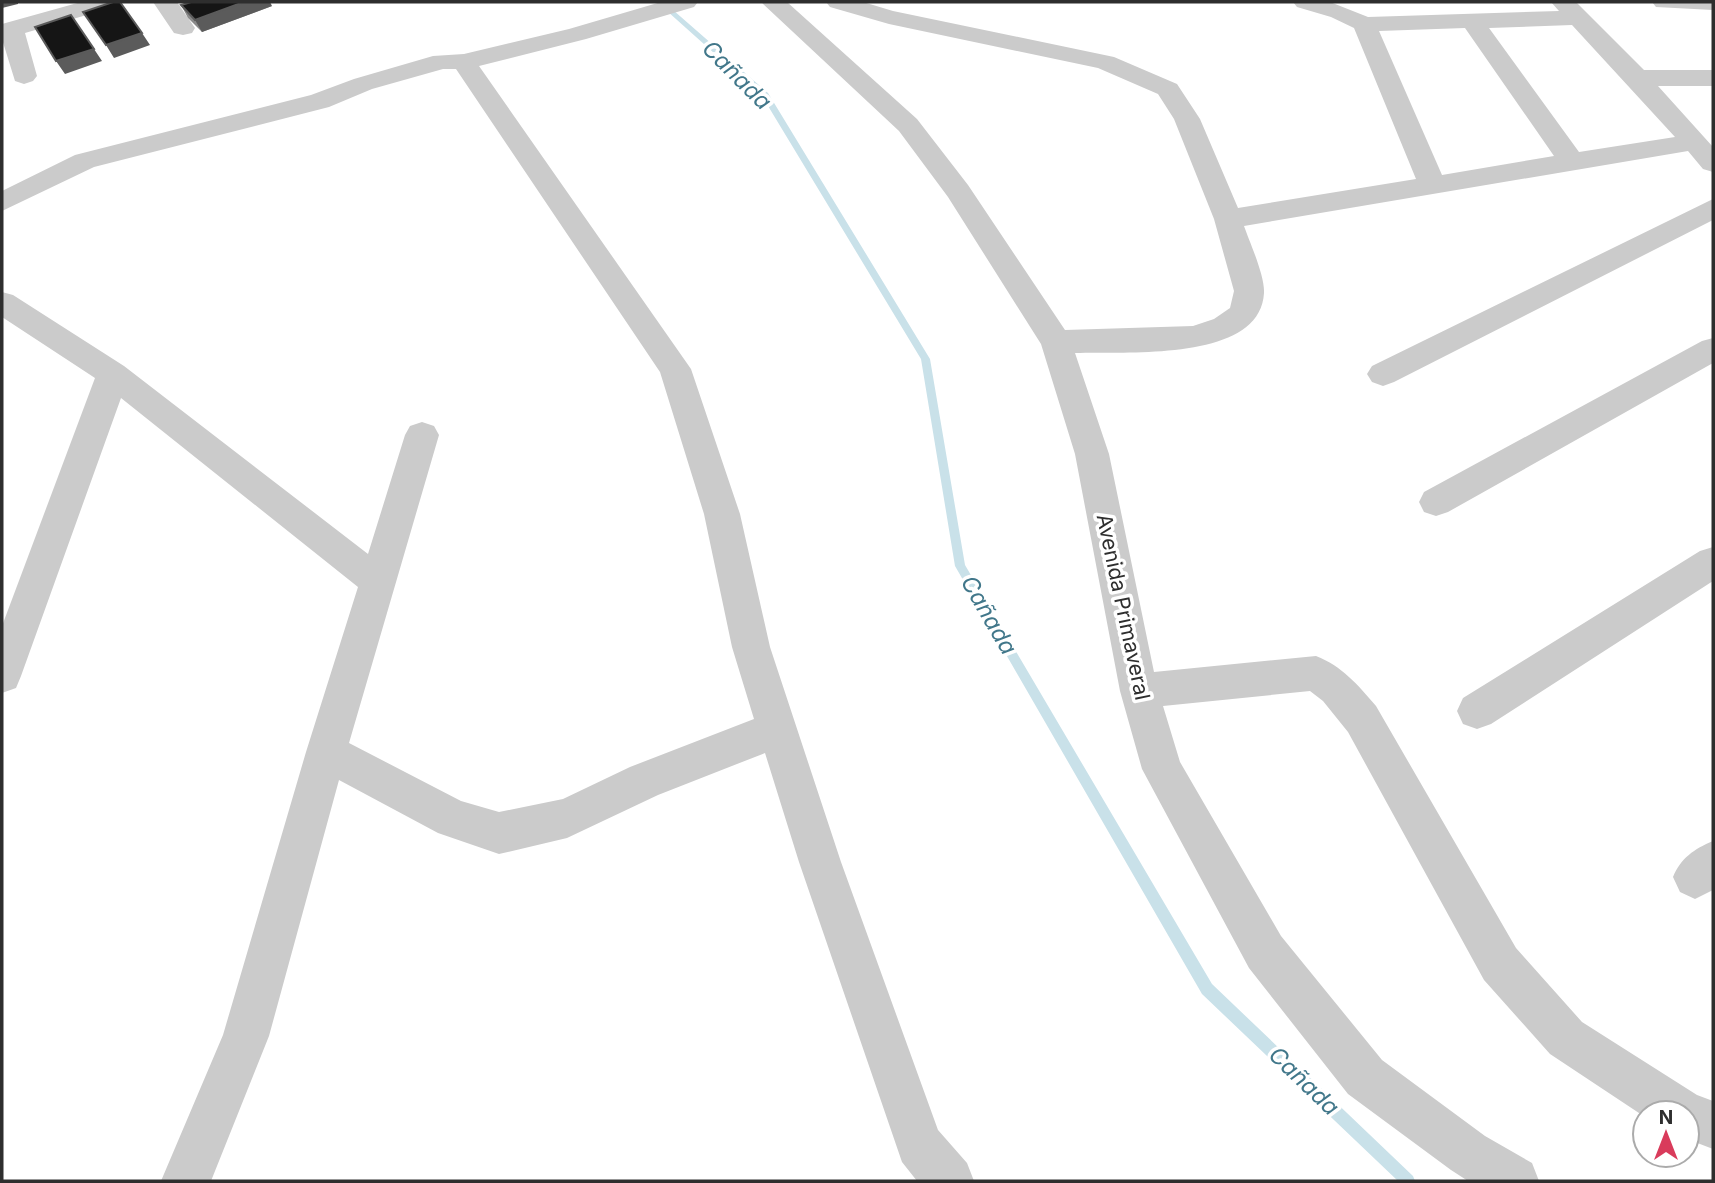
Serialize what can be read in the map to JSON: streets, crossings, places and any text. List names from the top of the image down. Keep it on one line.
{"streets":{"street":["Avenida Primaveral"]},"water":["Cañada"],"north":"top"}
